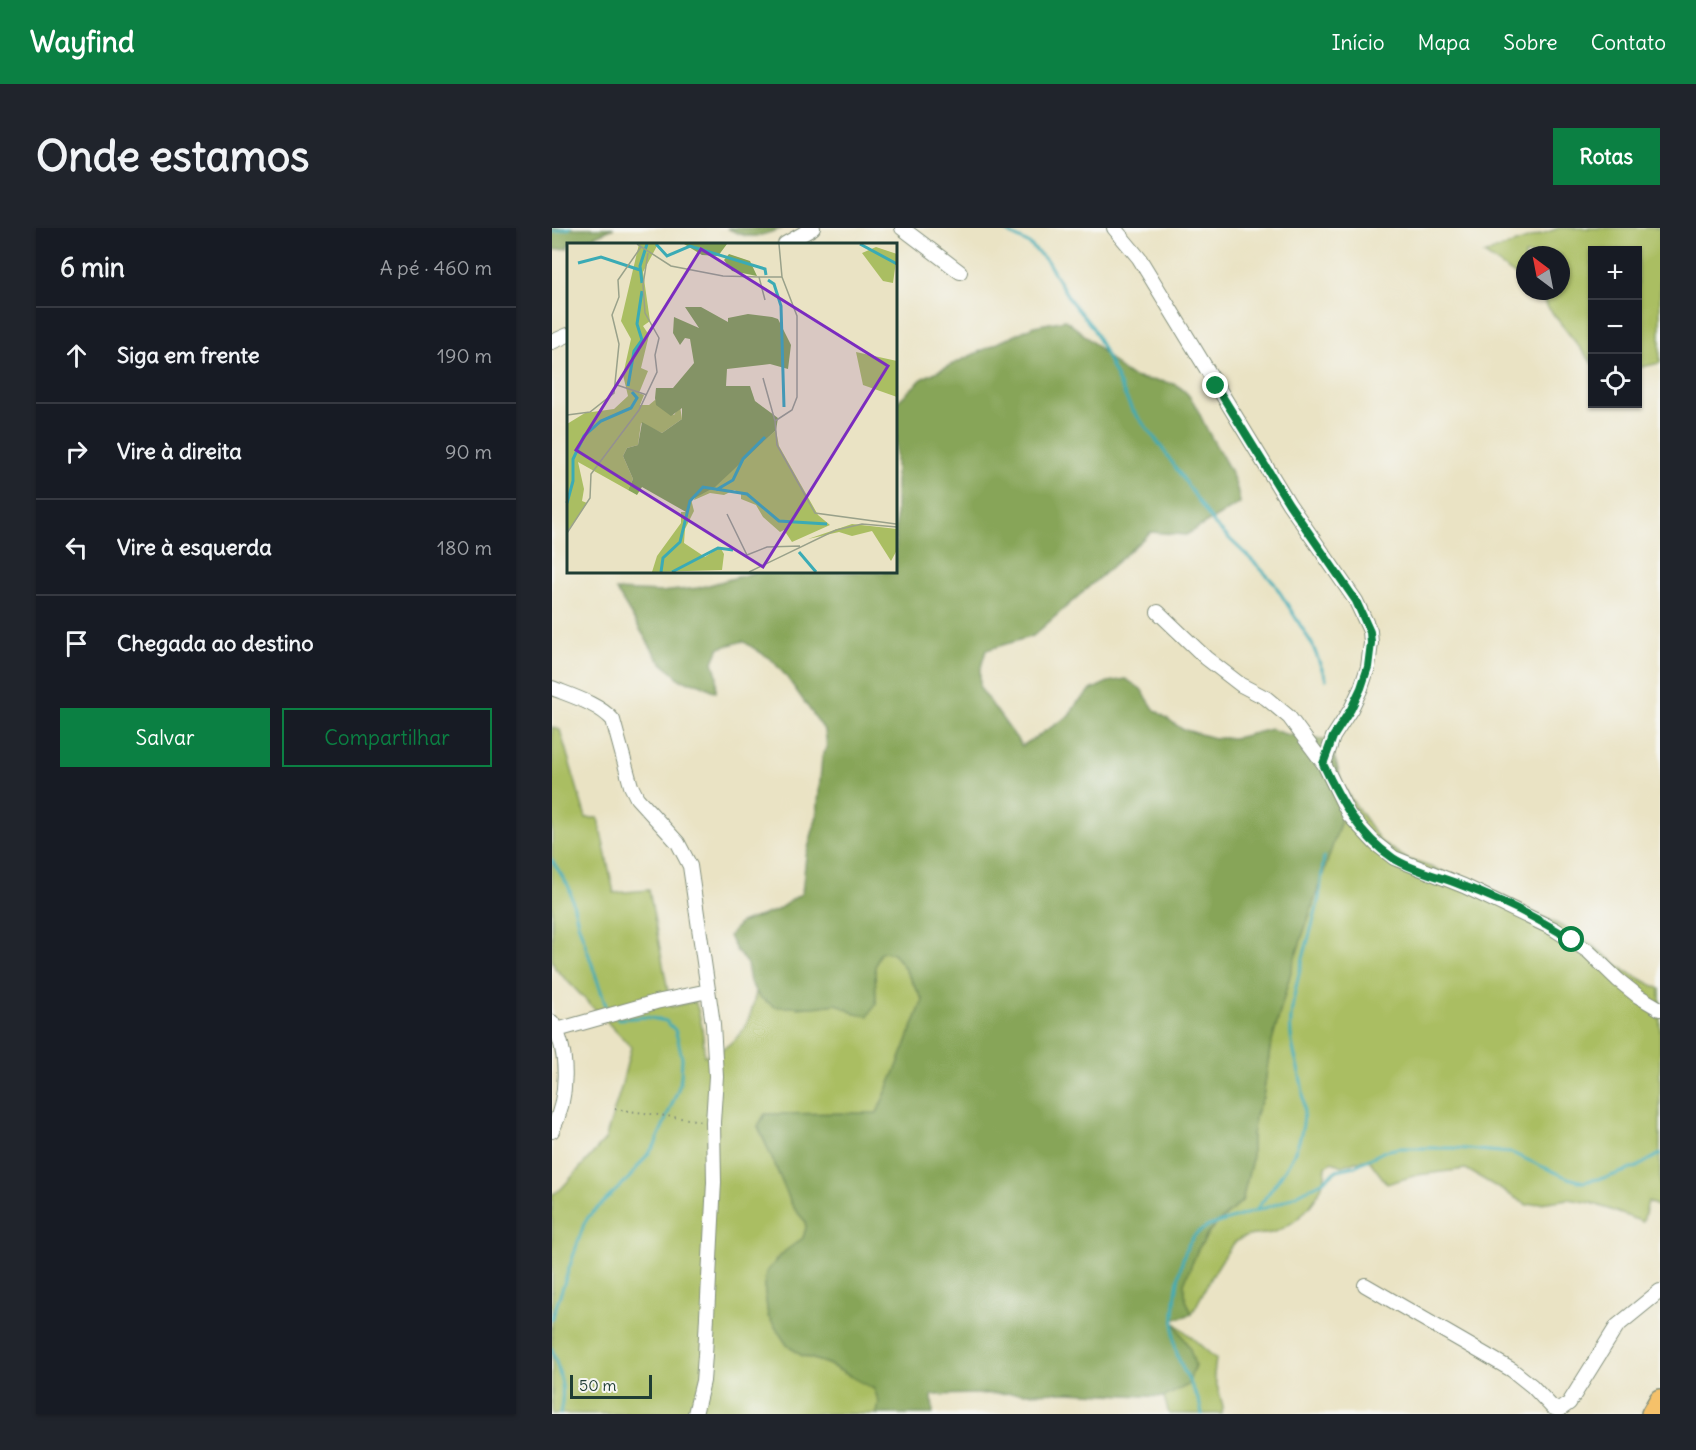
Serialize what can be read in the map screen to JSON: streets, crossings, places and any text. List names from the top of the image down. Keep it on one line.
{"scale_bar":"50 m","north":"top left","page":{"header":"Wayfind","nav":["Início","Mapa","Sobre","Contato"],"buttons":["Rotas",["Salvar","Compartilhar"]],"title":"Onde estamos","heading":["6 min","A pé · 460 m"],"map_buttons":["+","−"],"list":[["Siga em frente","190 m"],["Vire à direita","90 m"],["Vire à esquerda","180 m"],"Chegada ao destino"],"scale":"50 m"}}
